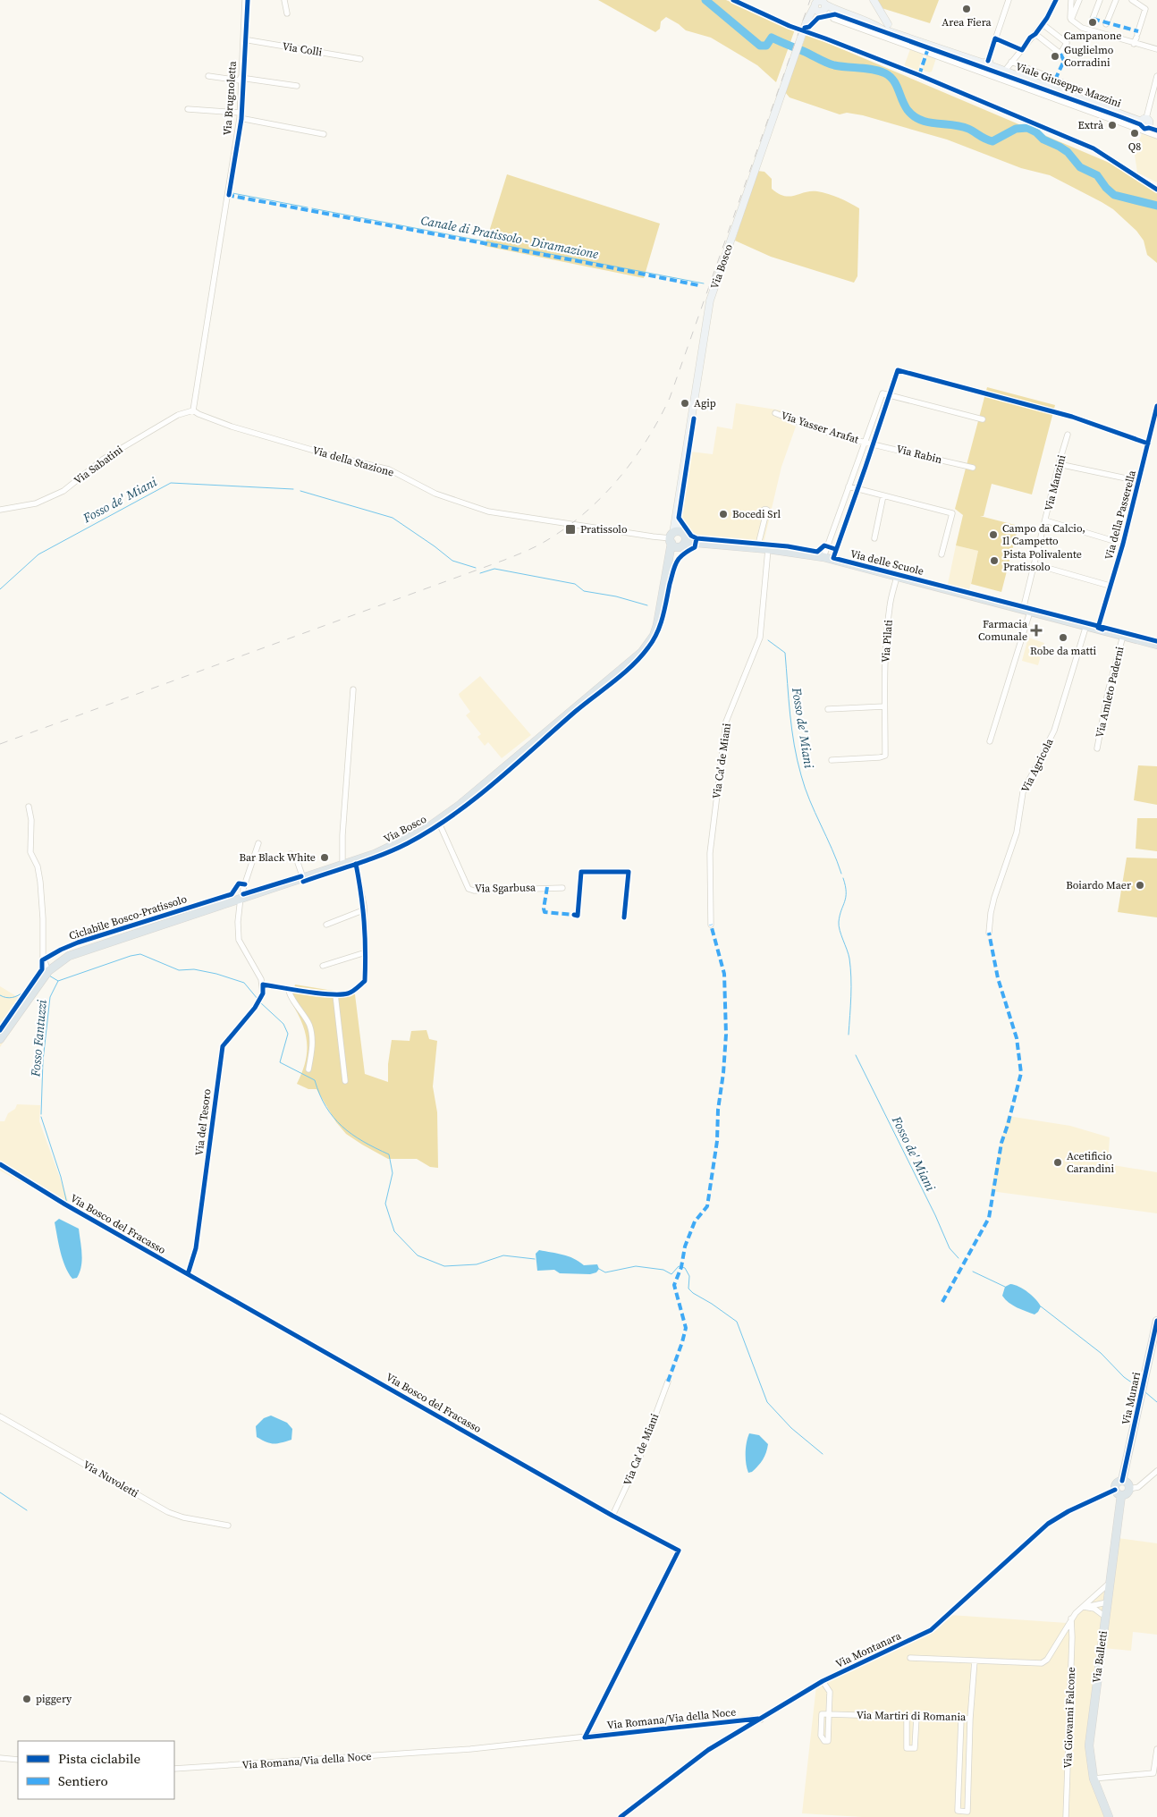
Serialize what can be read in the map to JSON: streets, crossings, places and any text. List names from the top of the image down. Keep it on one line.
{"streets":{"main road":["Viale Giuseppe Mazzini","Via Bosco","Via delle Scuole","Via Munari","Via Balletti"],"street":["Via Colli","Via Brugnoletta","Via Yasser Arafat","Via Rabin","Via della Stazione","Via Sabatini","Via Manzini","Via della Passerella","Via Pilati","Via Amleto Paderni","Via Ca' de Miani","Via Agricola","Via Sgarbusa","Via del Tesoro","Via Bosco del Fracasso","Via Nuvoletti","Via Montanara","Via Martiri di Romania","Via Giovanni Falcone","Via Romana/Via della Noce"],"cycle path":["Ciclabile Bosco-Pratissolo"]},"crossings":[["Via Colli","Via Brugnoletta"],["Viale Giuseppe Mazzini","Via Bosco"],["Via Brugnoletta","Via della Stazione"],["Via Brugnoletta","Via Sabatini"],["Via Bosco","Via della Stazione"],["Via Bosco","Via delle Scuole"],["Via Bosco","Via Sgarbusa"],["Via Yasser Arafat","Via Rabin"],["Via della Stazione","Via Sabatini"],["Via della Stazione","Via delle Scuole"],["Via Manzini","Via delle Scuole"],["Via della Passerella","Via delle Scuole"],["Via delle Scuole","Via Pilati"],["Via delle Scuole","Via Amleto Paderni"],["Via delle Scuole","Via Ca' de Miani"],["Via delle Scuole","Via Agricola"],["Via Ca' de Miani","Via Bosco del Fracasso"],["Via del Tesoro","Via Bosco del Fracasso"],["Via Bosco del Fracasso","Via Romana/Via della Noce"],["Via Munari","Via Montanara"],["Via Munari","Via Balletti"],["Via Montanara","Via Balletti"],["Via Montanara","Via Romana/Via della Noce"]],"water":["Canale di Pratissolo - Diramazione","Fosso de' Miani","Fosso Fantuzzi"],"places":{"other":["Area Fiera","Campanone","Guglielmo Corradini","Extrà","Q8","Agip","Bocedi Srl","Campo da Calcio, Il Campetto","Pista Polivalente Pratissolo","Robe da matti","Bar Black White","Boiardo Maer","Acetificio Carandini","piggery"],"transit":["Pratissolo"],"health":["Farmacia Comunale"]},"legend":["Pista ciclabile","Sentiero"]}
